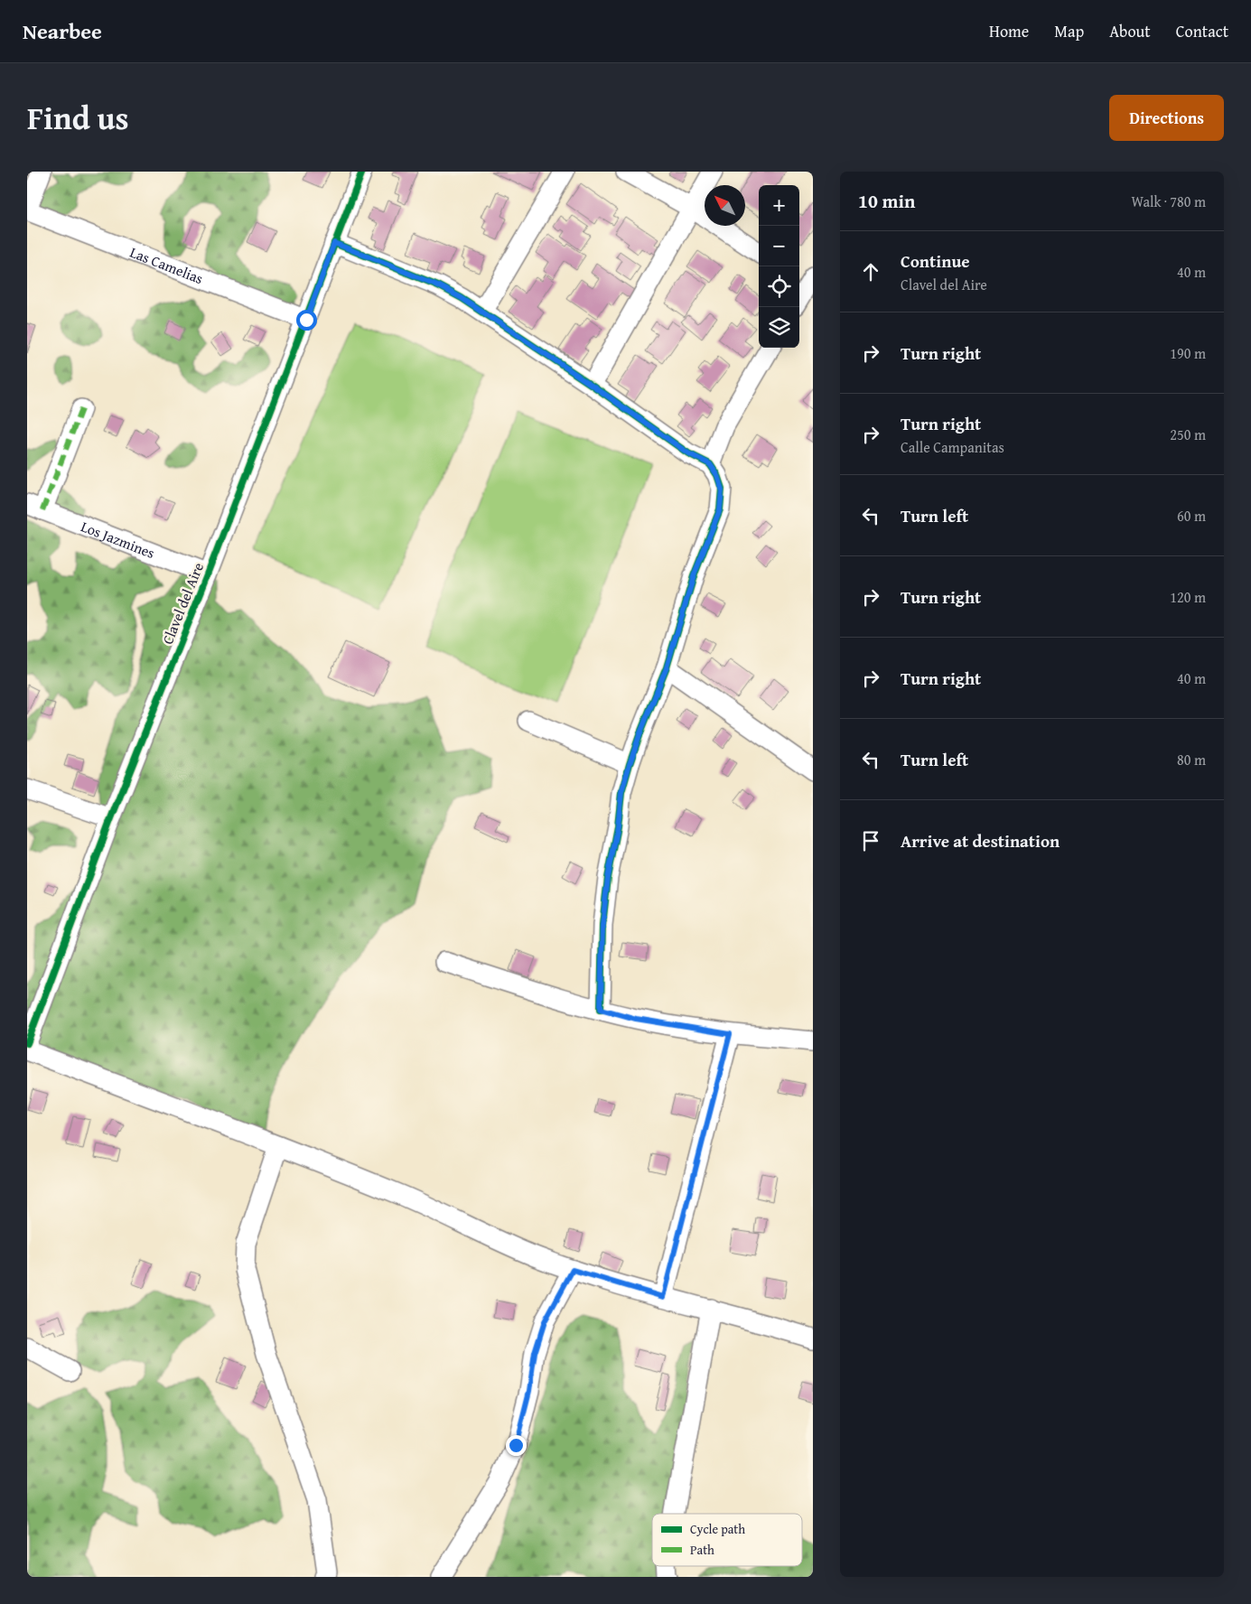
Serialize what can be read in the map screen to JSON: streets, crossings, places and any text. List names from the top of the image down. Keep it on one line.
{"streets":{"street":["Las Camelias","Los Jazmines","Clavel del Aire"]},"crossings":[["Las Camelias","Clavel del Aire"],["Los Jazmines","Clavel del Aire"]],"legend":["Cycle path","Path"],"north":"top left","page":{"header":"Nearbee","nav":["Home","Map","About","Contact"],"title":"Find us","buttons":"Directions","heading":["10 min","Walk · 780 m"],"map_buttons":["+","−"],"list":[["Continue","Clavel del Aire","40 m"],["Turn right","190 m"],["Turn right","Calle Campanitas","250 m"],["Turn left","60 m"],["Turn right","120 m"],["Turn right","40 m"],["Turn left","80 m"],"Arrive at destination"]}}
